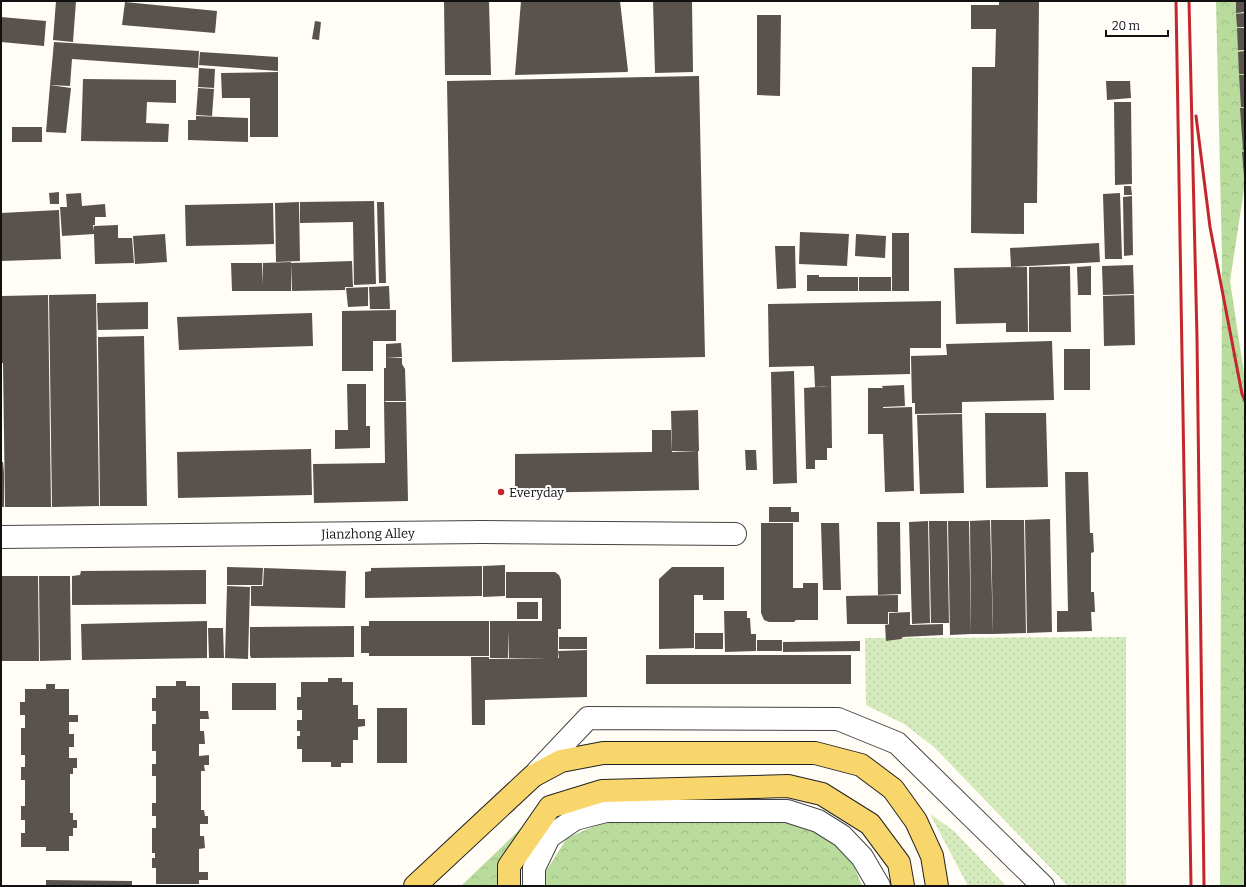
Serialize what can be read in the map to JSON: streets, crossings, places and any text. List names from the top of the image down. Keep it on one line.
{"streets":{"street":["Jianzhong Alley"]},"places":["Everyday"],"scale_bar":"20 m"}
